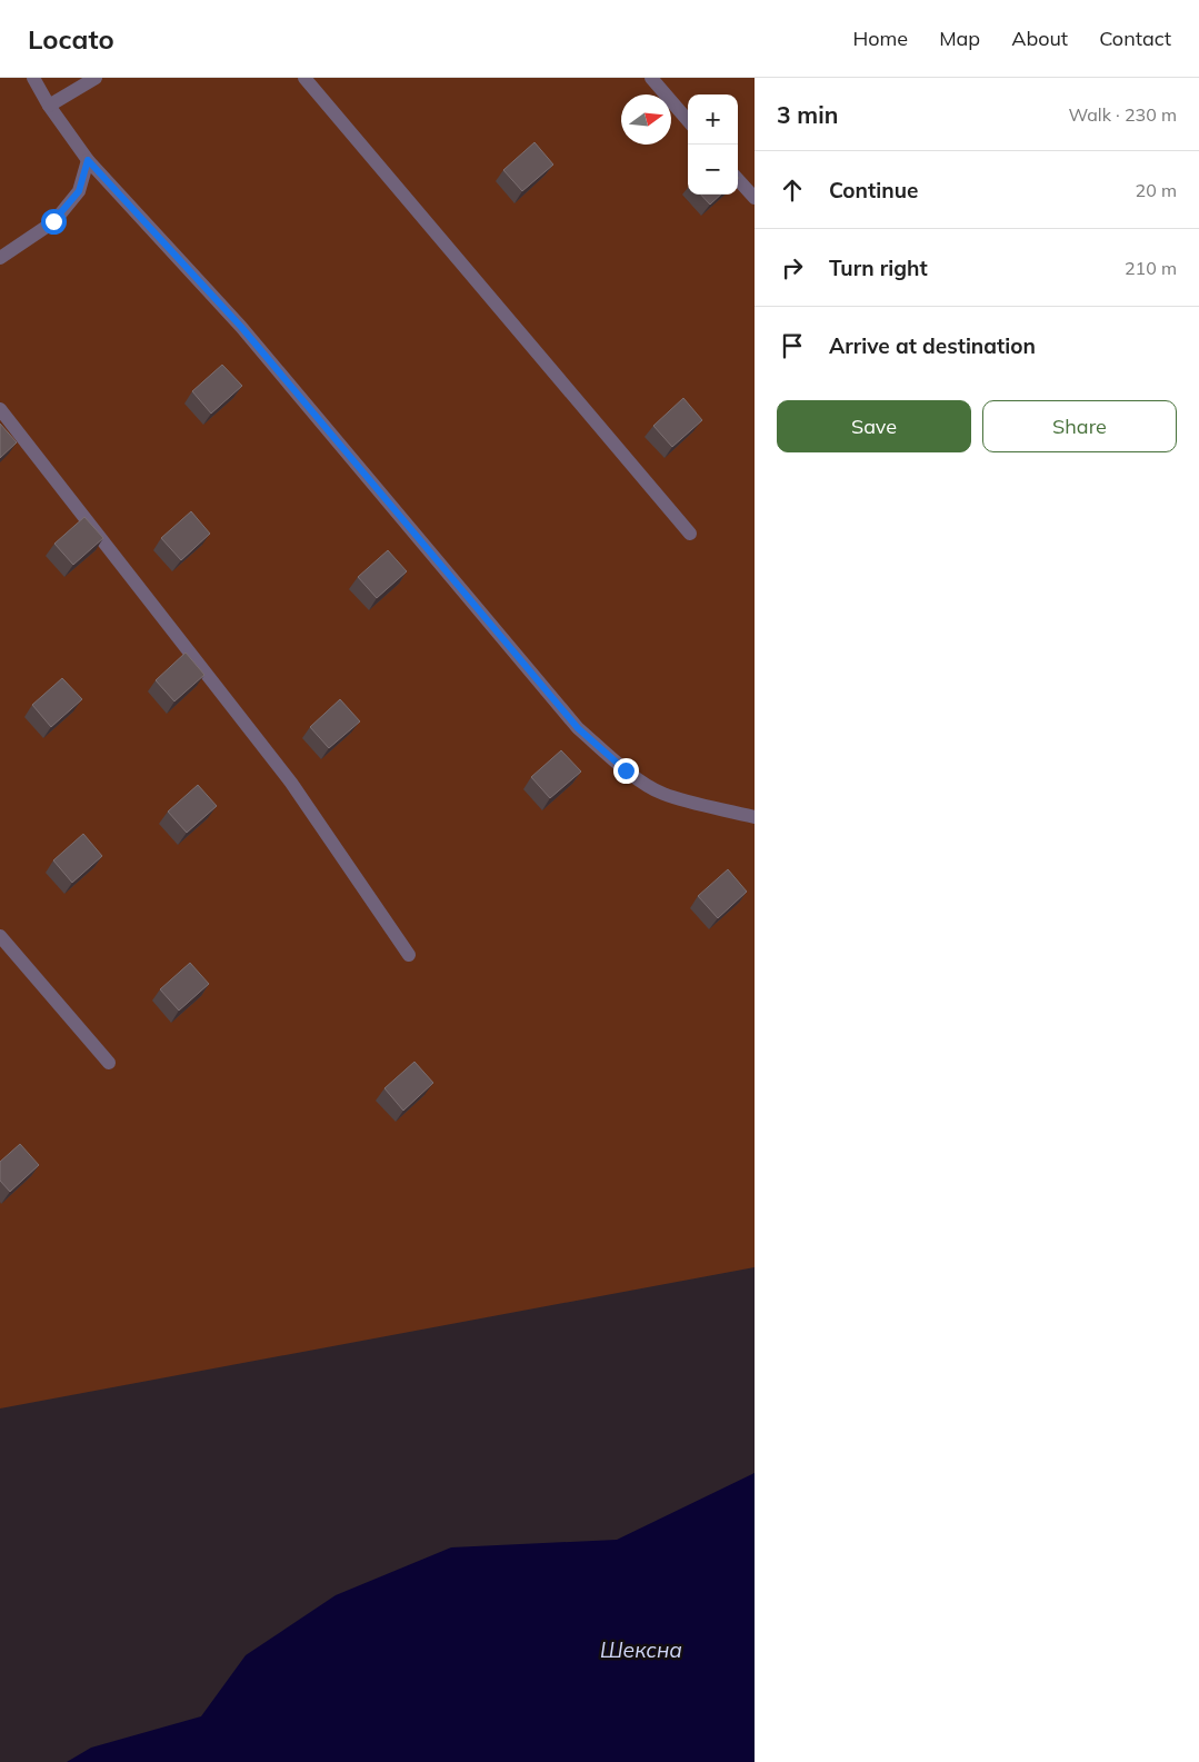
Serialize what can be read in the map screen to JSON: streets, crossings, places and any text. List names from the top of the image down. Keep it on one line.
{"water":["Шексна"],"north":"right","page":{"header":"Locato","nav":["Home","Map","About","Contact"],"heading":["3 min","Walk · 230 m"],"map_buttons":["+","−"],"list":[["Continue","20 m"],["Turn right","210 m"],"Arrive at destination"],"buttons":["Save","Share"]}}
